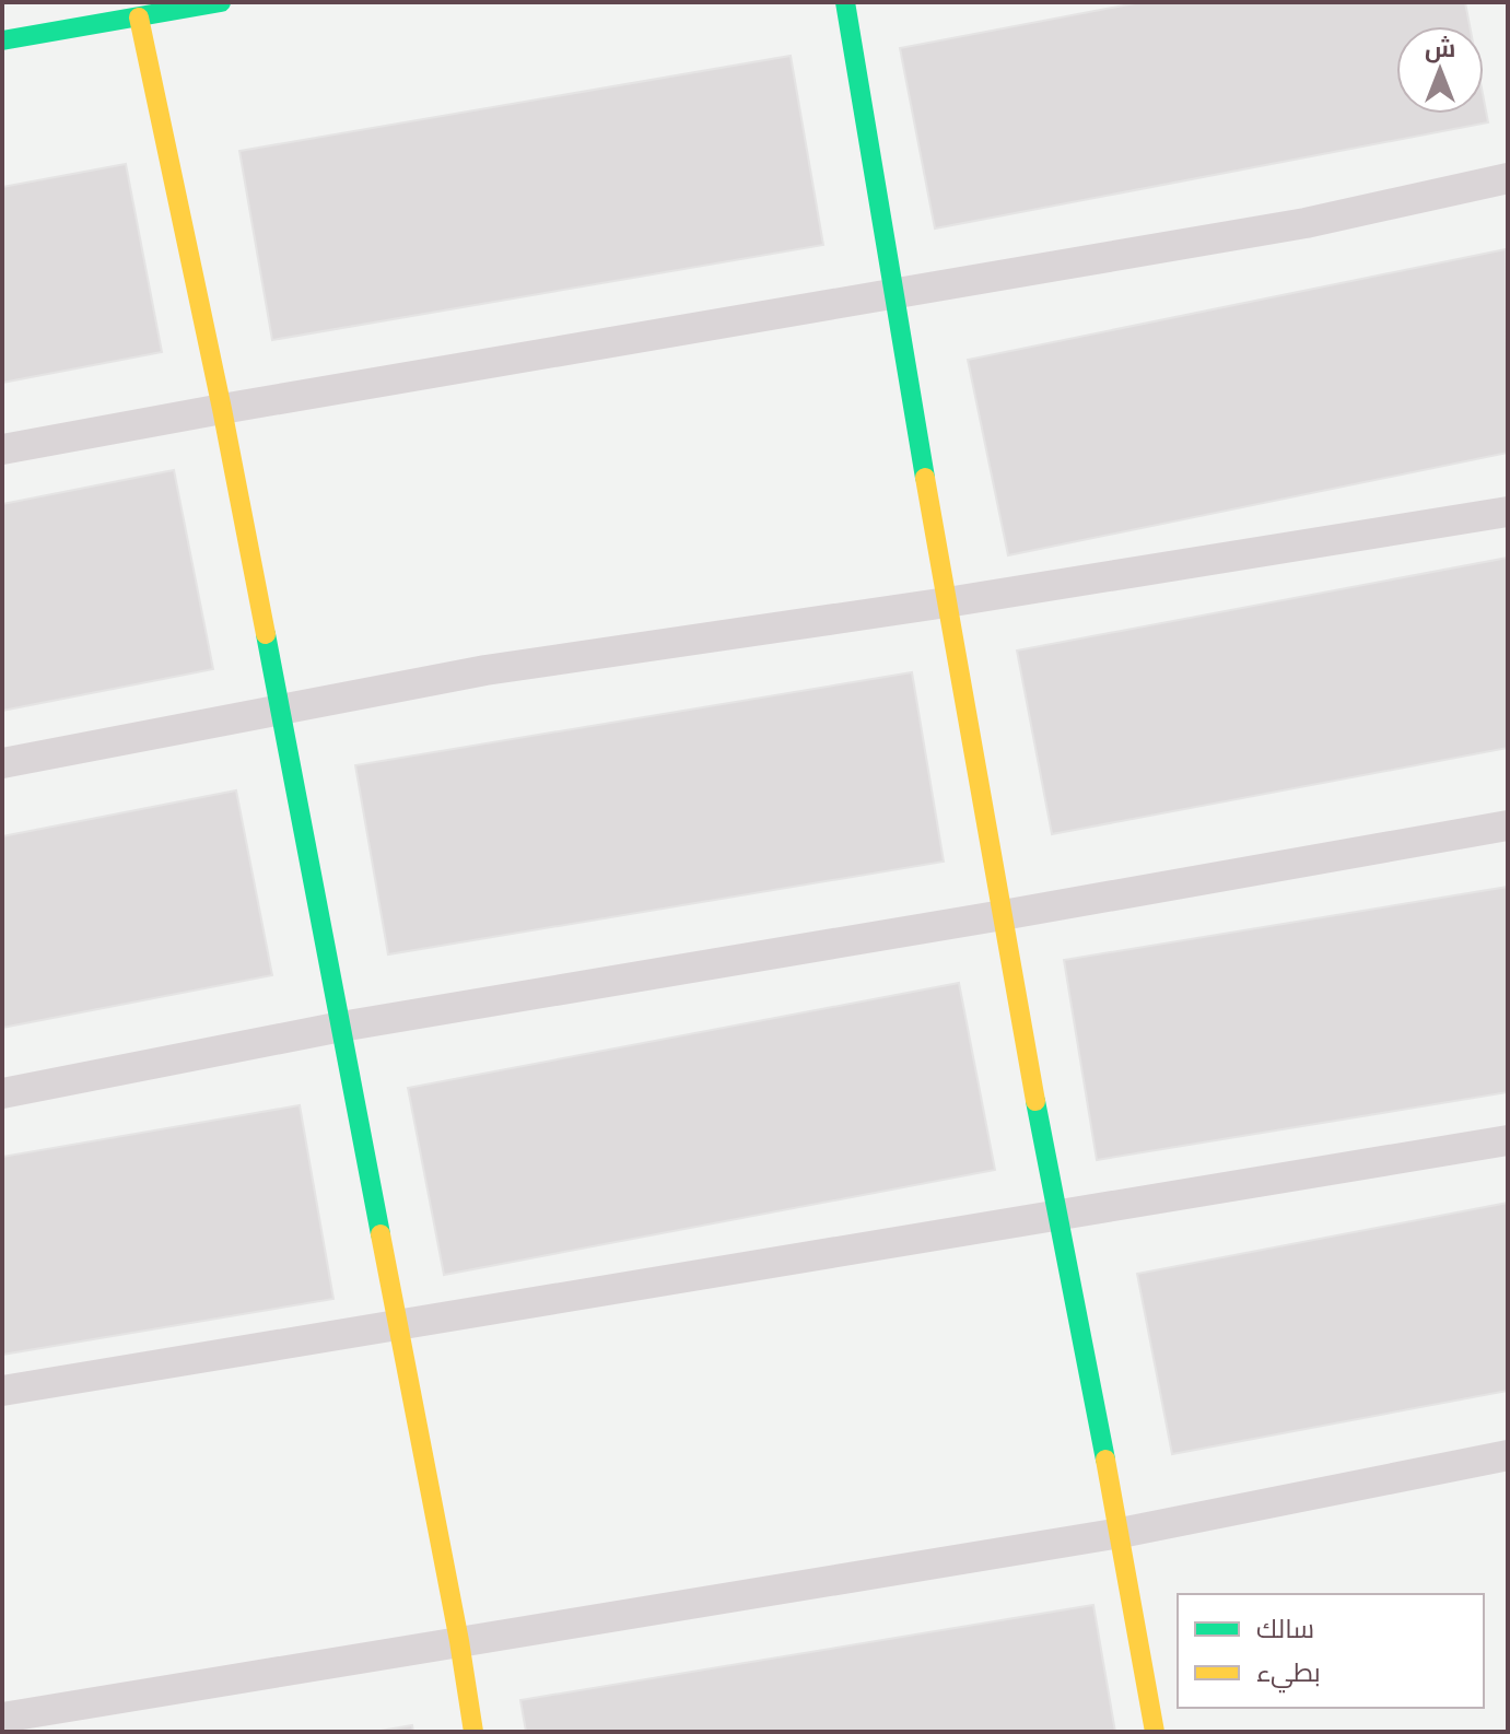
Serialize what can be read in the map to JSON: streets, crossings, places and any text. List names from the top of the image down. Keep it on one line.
{"legend":["سالك","بطيء"],"north":"top"}
